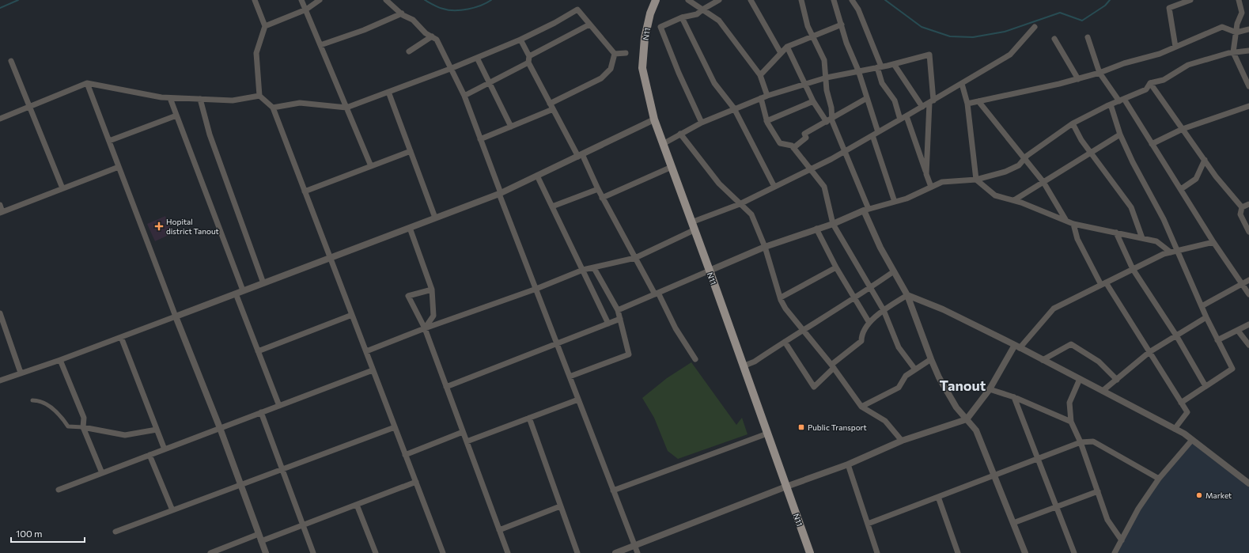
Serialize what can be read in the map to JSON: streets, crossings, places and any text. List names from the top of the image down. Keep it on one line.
{"streets":{"main road":["N11"]},"districts":["Tanout"],"places":{"health":["Hopital district Tanout"],"transit":["Public Transport"],"other":["Market"]},"scale_bar":"100 m"}
